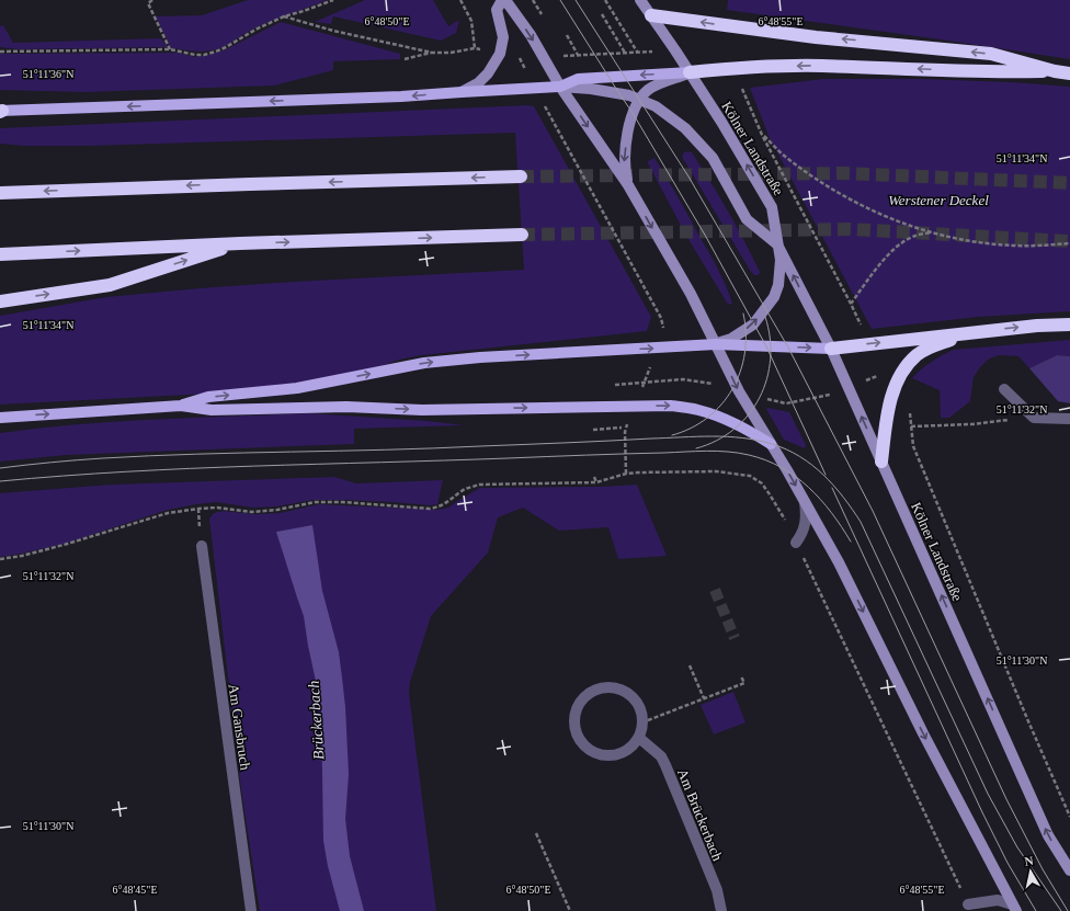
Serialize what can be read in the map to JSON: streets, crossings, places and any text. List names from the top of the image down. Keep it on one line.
{"streets":{"main road":["Kölner Landstraße"],"street":["Am Gansbruch","Am Brückerbach"]},"water":["Brückerbach"],"parks":["Werstener Deckel"],"north":"top","coordinates":["6°48'50\"E","6°48'55\"E","51°11'36\"N","51°11'34\"N","51°11'32\"N","51°11'30\"N","6°48'45\"E"]}
